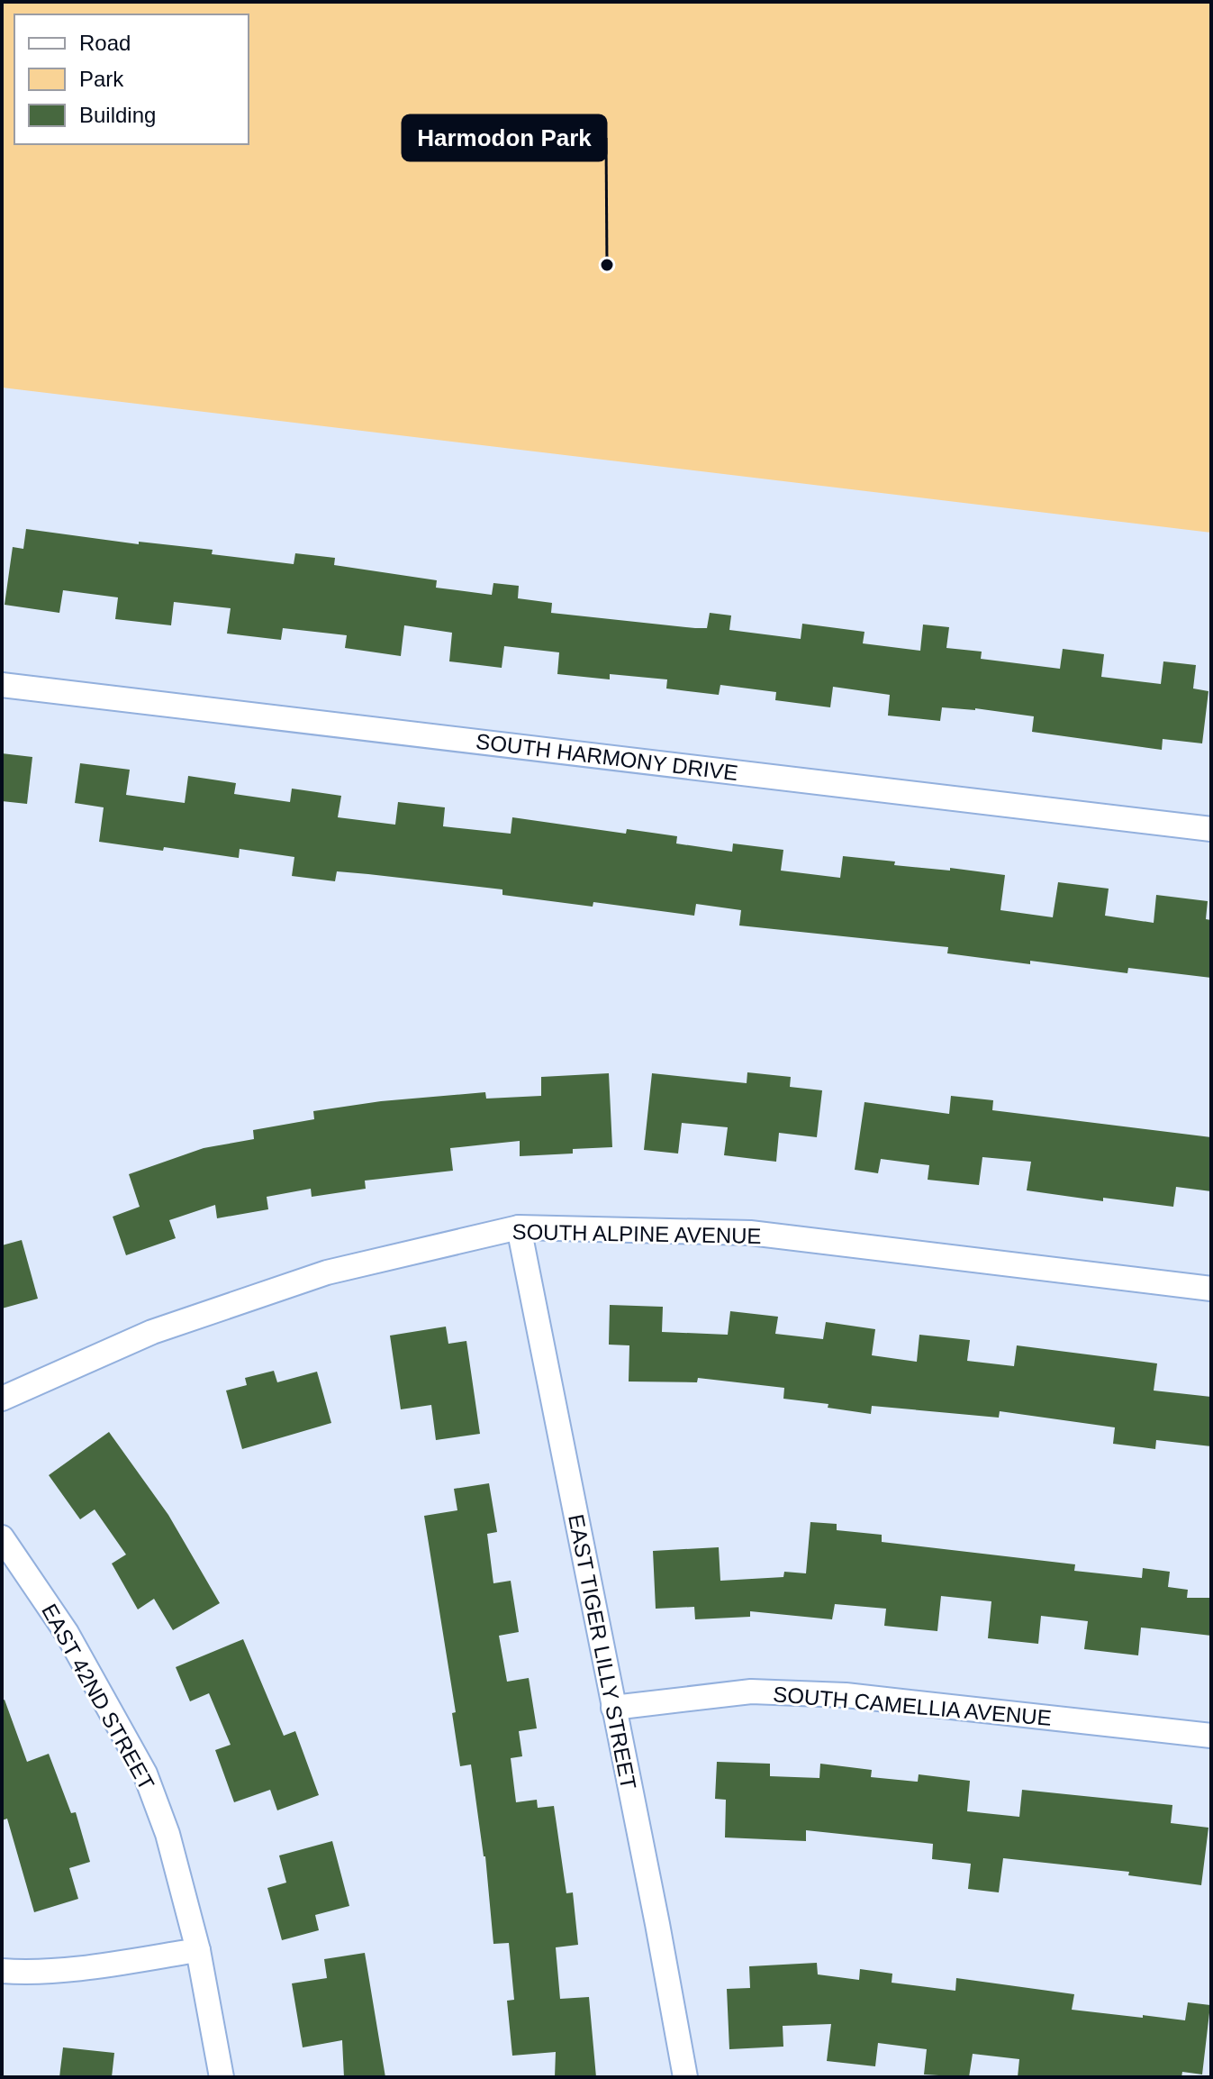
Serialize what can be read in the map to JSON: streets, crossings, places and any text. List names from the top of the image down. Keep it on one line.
{"streets":{"street":["SOUTH HARMONY DRIVE","SOUTH ALPINE AVENUE","EAST TIGER LILLY STREET","EAST 42ND STREET","SOUTH CAMELLIA AVENUE"]},"crossings":[["SOUTH ALPINE AVENUE","EAST TIGER LILLY STREET"],["EAST TIGER LILLY STREET","SOUTH CAMELLIA AVENUE"]],"places":["Harmodon Park"],"legend":["Road","Park","Building"]}
